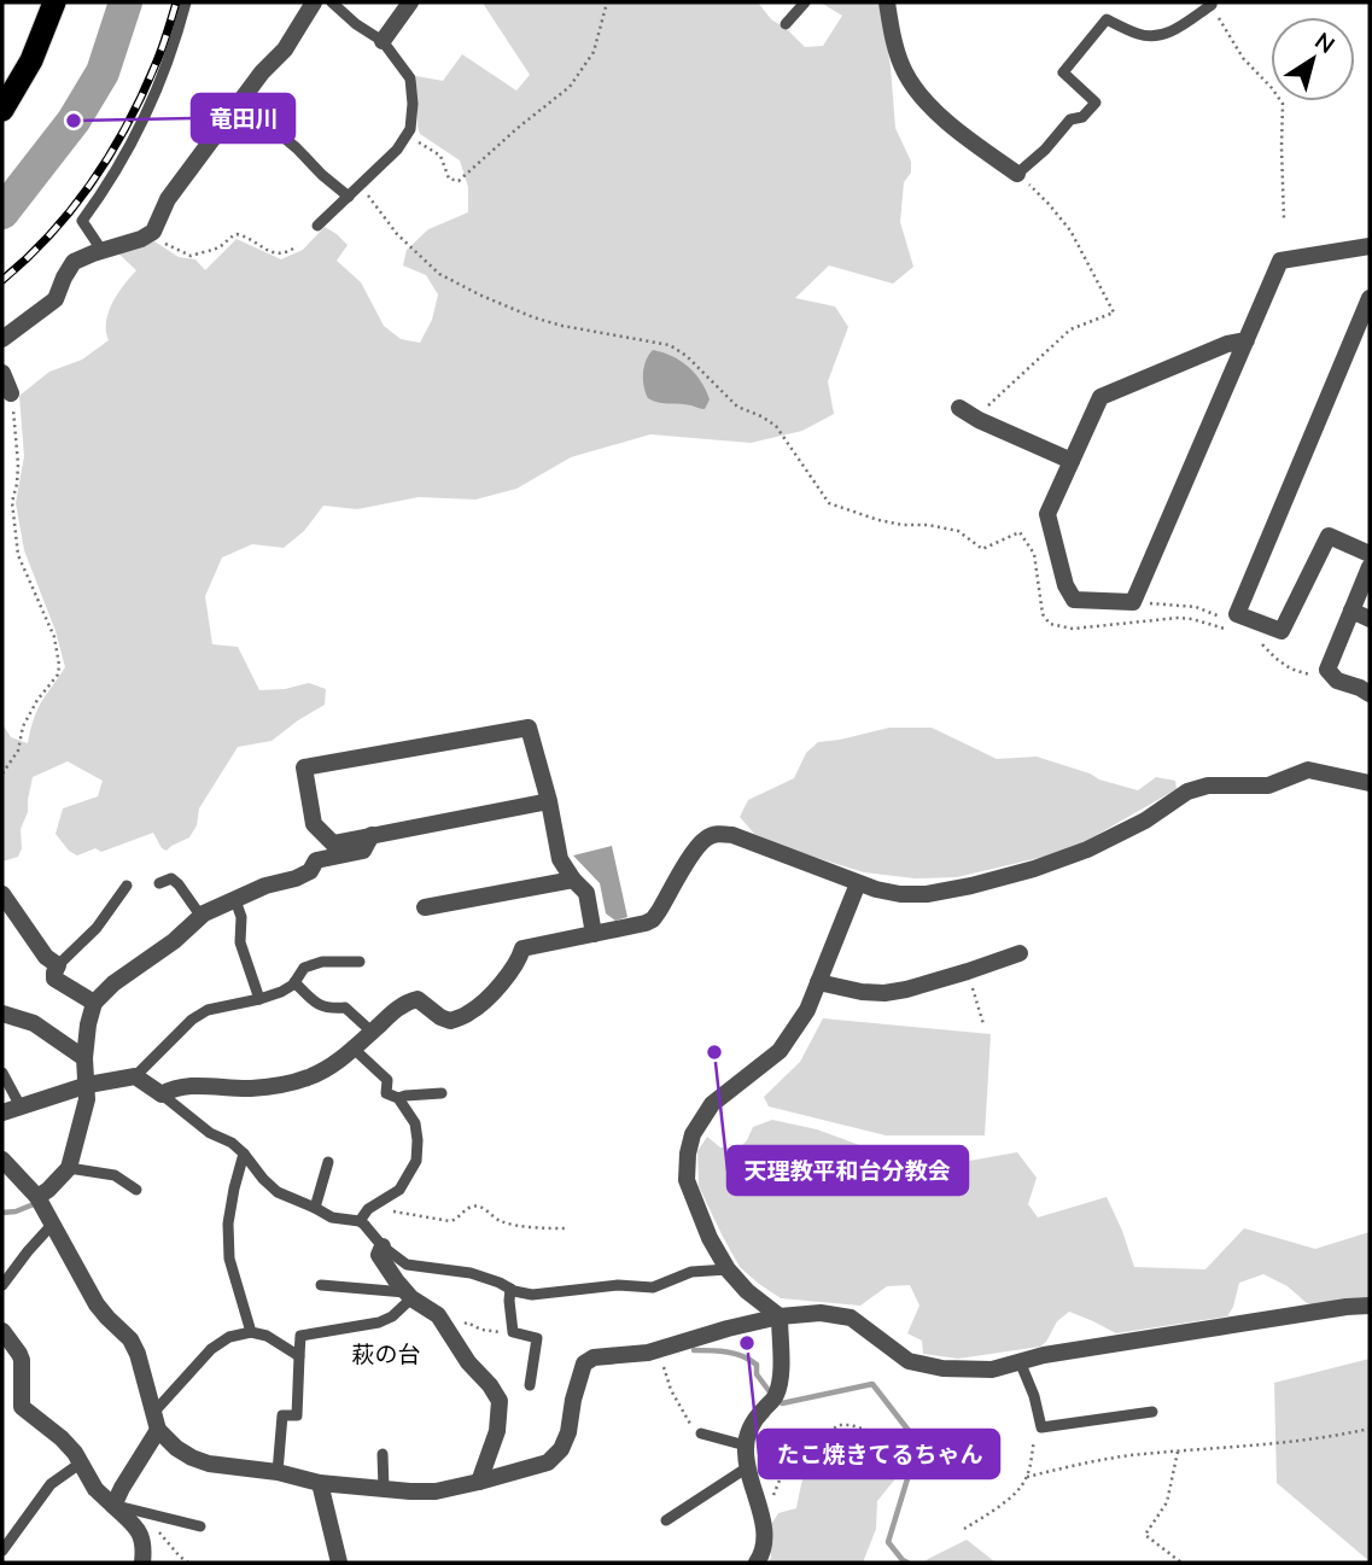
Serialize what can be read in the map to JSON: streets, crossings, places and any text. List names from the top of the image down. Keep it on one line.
{"districts":["萩の台"],"places":["竜田川","天理教平和台分教会","たこ焼きてるちゃん"],"north":"top right"}
